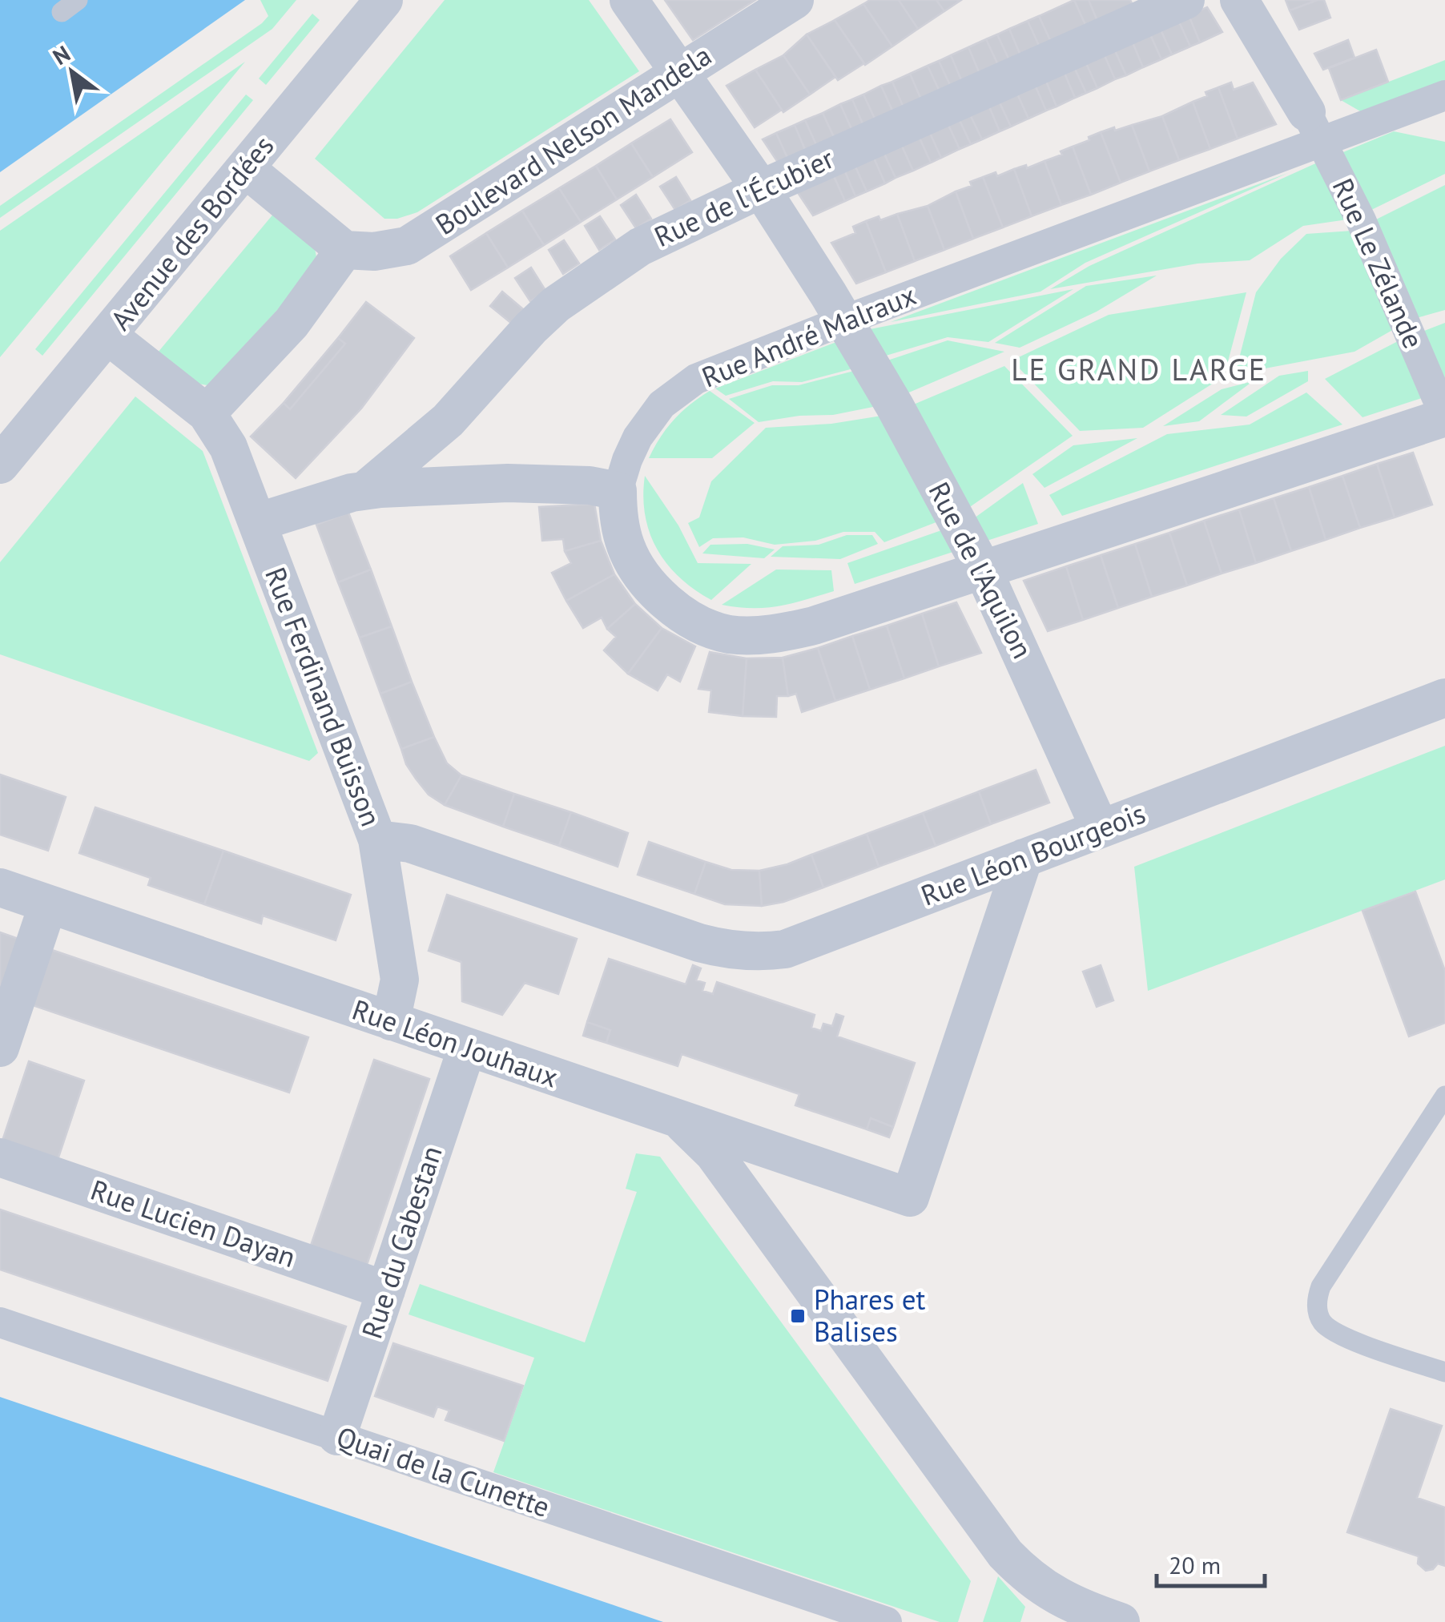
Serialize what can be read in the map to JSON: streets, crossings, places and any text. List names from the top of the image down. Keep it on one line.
{"streets":{"street":["Boulevard Nelson Mandela","Rue de l'Écubier","Avenue des Bordées","Rue Le Zélande","Rue André Malraux","Rue de l'Aquilon","Rue Ferdinand Buisson","Rue Léon Bourgeois","Rue Léon Jouhaux","Rue Lucien Dayan","Rue du Cabestan","Quai de la Cunette"]},"crossings":[["Boulevard Nelson Mandela","Rue de l'Aquilon"],["Rue de l'Écubier","Rue de l'Aquilon"],["Avenue des Bordées","Rue Ferdinand Buisson"],["Rue Le Zélande","Rue André Malraux"],["Rue André Malraux","Rue de l'Aquilon"],["Rue de l'Aquilon","Rue Léon Bourgeois"],["Rue Ferdinand Buisson","Rue Léon Bourgeois"],["Rue Léon Bourgeois","Rue Léon Jouhaux"],["Rue Léon Jouhaux","Rue du Cabestan"],["Rue Lucien Dayan","Rue du Cabestan"],["Rue du Cabestan","Quai de la Cunette"]],"districts":["LE GRAND LARGE"],"places":{"transit":["Phares et Balises"]},"scale_bar":"20 m","north":"top left"}
